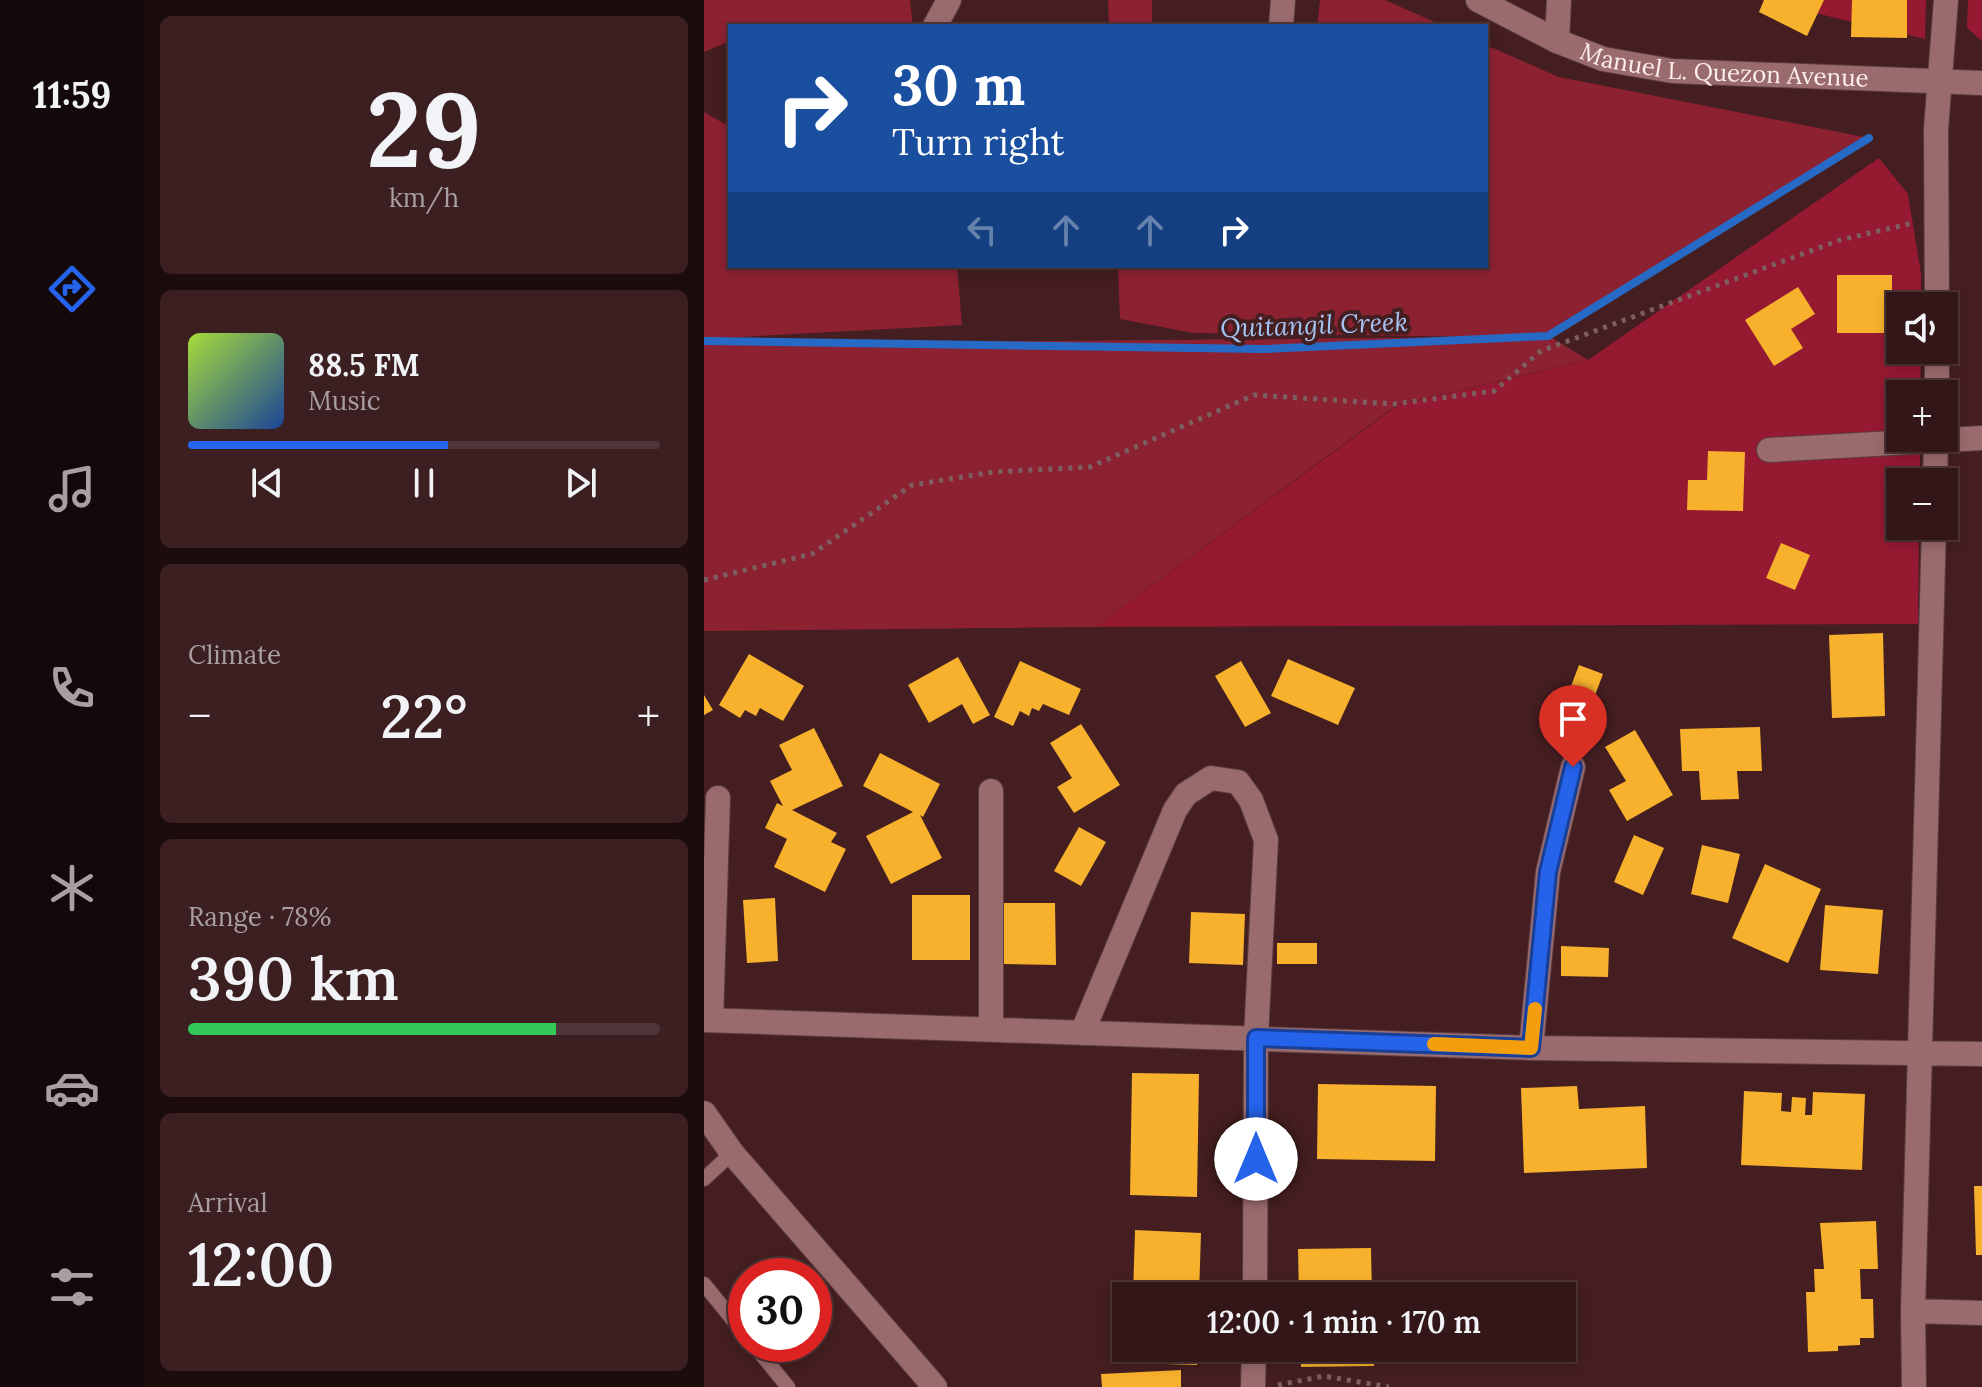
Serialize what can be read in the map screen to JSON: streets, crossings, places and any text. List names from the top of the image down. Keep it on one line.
{"streets":{"street":["Manuel L. Quezon Avenue"]},"water":["Quitangil Creek"],"page":{"tabs":"11:59","tile":[["29","km/h"],"Climate",["Range · 78%","390 km"],["Arrival","12:00"]],"turn":["30 m","Turn right"],"map_buttons":["+","−"],"song":["88.5 FM","Music"],"heat":["−","22°","+"],"limit":"30","trip":"12:00 · 1 min · 170 m"}}
